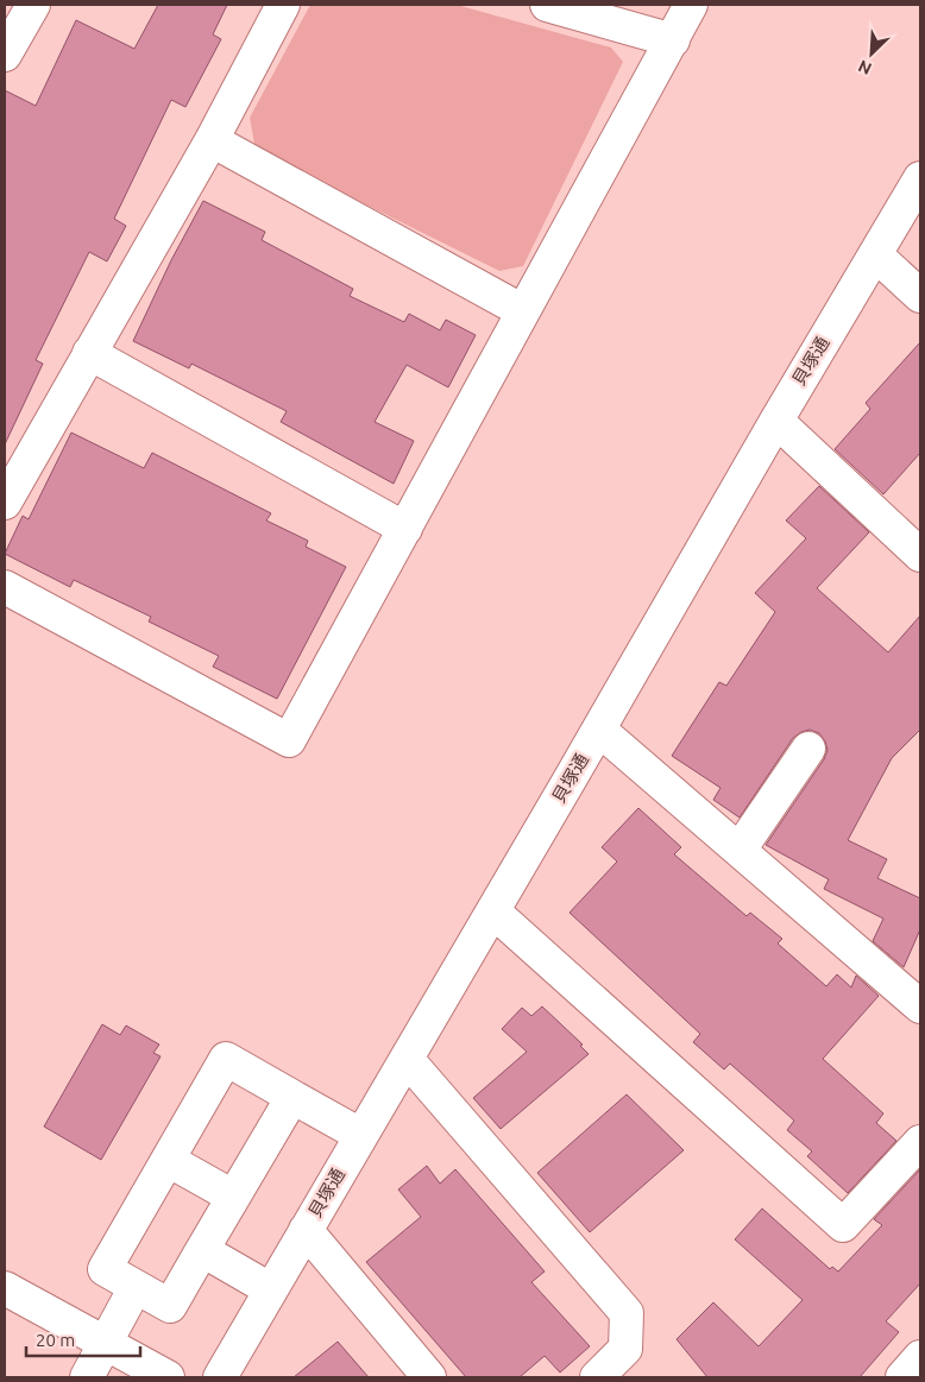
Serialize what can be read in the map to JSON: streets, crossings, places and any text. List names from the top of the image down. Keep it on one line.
{"streets":{"street":["貝塚通"]},"scale_bar":"20 m","north":"bottom left"}
